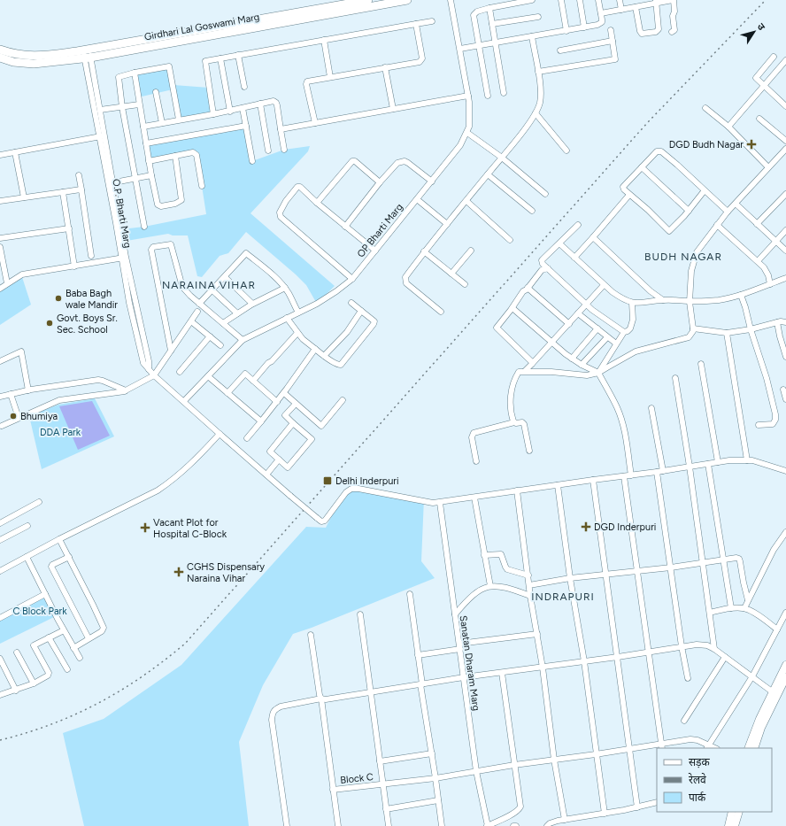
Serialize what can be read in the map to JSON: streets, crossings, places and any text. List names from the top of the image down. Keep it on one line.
{"streets":{"main road":["Girdhari Lal Goswami Marg"],"street":["O.P. Bharti Marg","OP Bharti Marg","Sanatan Dharam Marg","Block C"]},"crossings":[["Girdhari Lal Goswami Marg","O.P. Bharti Marg"],["O.P. Bharti Marg","OP Bharti Marg"],["O.P. Bharti Marg","Sanatan Dharam Marg"],["Sanatan Dharam Marg","Block C"]],"districts":["BUDH NAGAR","NARAINA VIHAR","INDRAPURI"],"parks":["DDA Park","C Block Park"],"places":{"health":["DGD Budh Nagar","DGD Inderpuri","Vacant Plot for Hospital C-Block","CGHS Dispensary Naraina Vihar"],"other":["Baba Bagh wale Mandir","Govt. Boys Sr. Sec. School","Bhumiya"],"transit":["Delhi Inderpuri"]},"legend":["सड़क","रेलवे","पार्क"],"north":"top right"}
